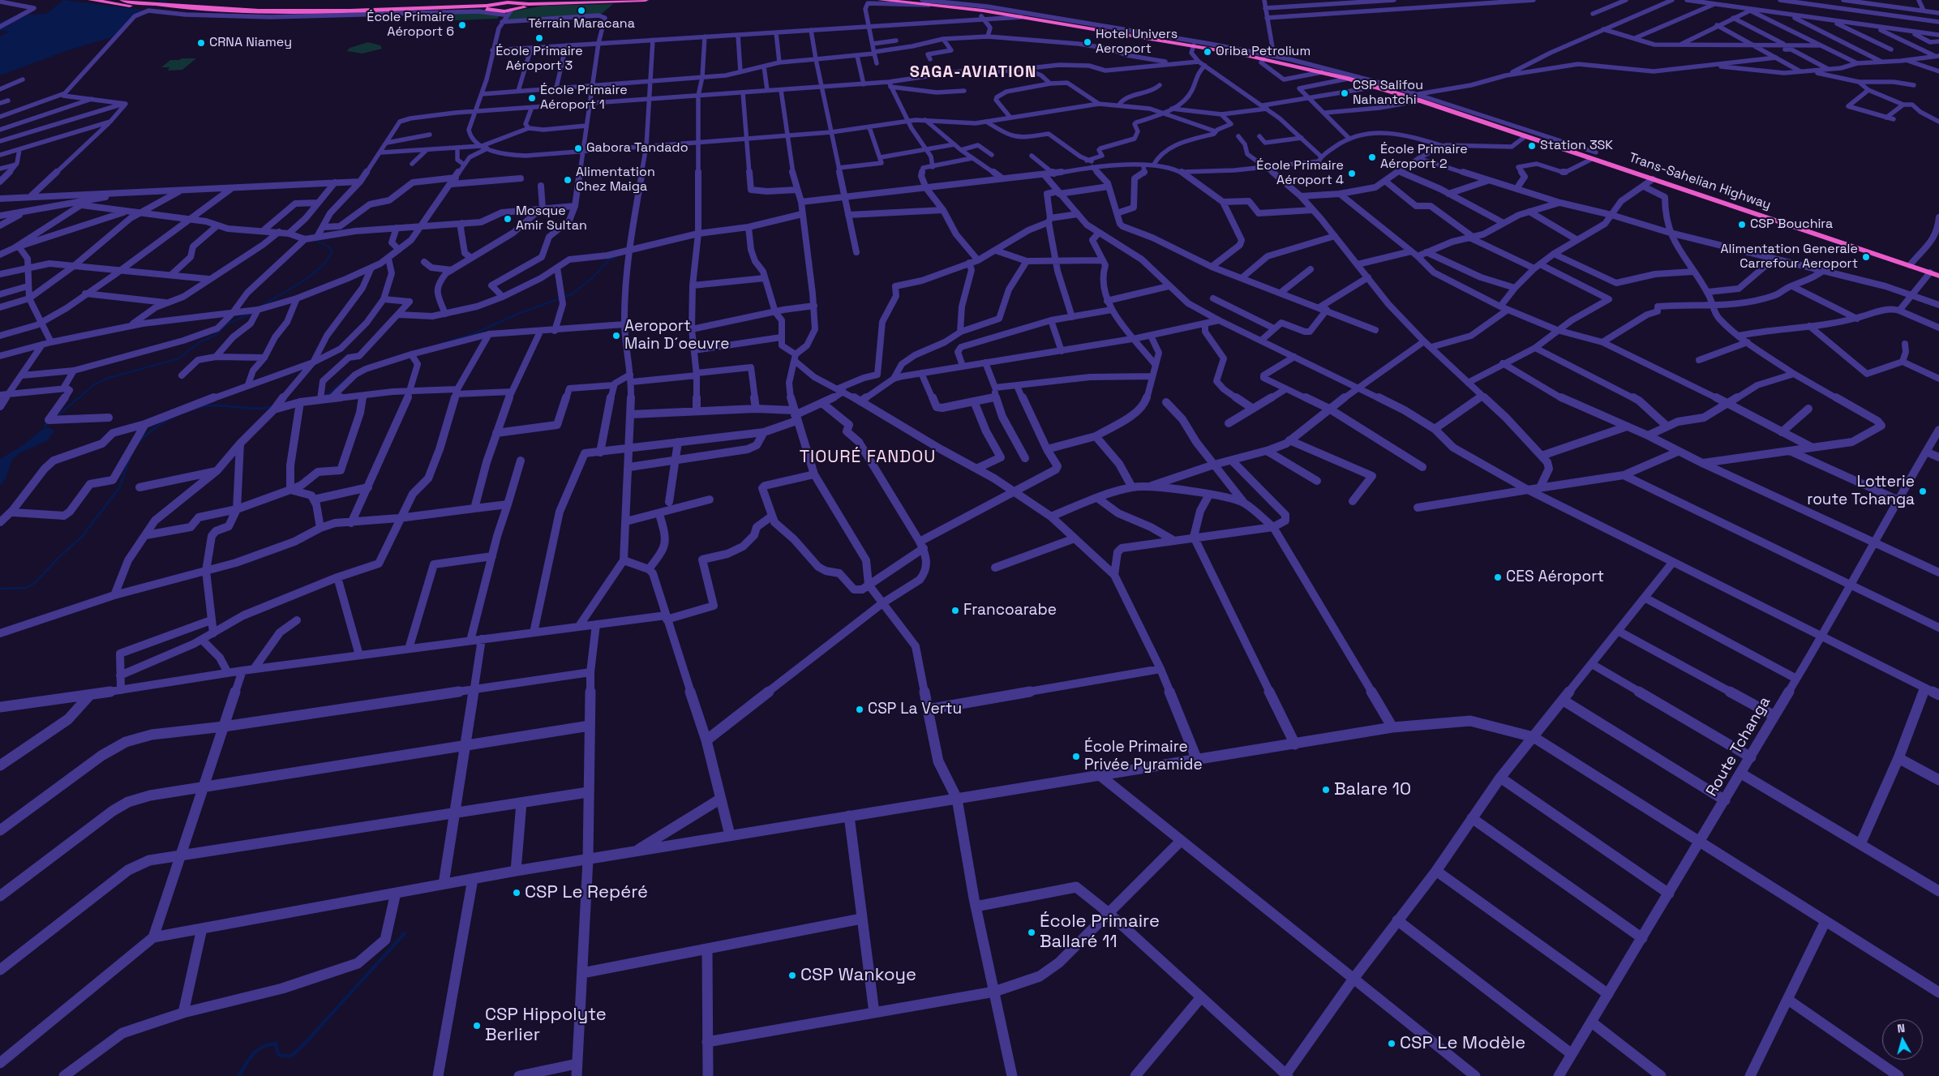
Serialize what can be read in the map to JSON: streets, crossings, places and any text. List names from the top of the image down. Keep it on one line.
{"streets":{"highway":["Trans-Sahelian Highway"],"street":["Route Tchanga"]},"districts":["SAGA-AVIATION","TIOURÉ FANDOU"],"places":["Térrain Maracana","École Primaire Aéroport 6","École Primaire Aéroport 3","Hotel Univers Aeroport","CRNA Niamey","Oriba Petrolium","CSP Salifou Nahantchi","École Primaire Aéroport 1","Station 3SK","Gabora Tandado","École Primaire Aéroport 2","École Primaire Aéroport 4","Alimentation Chez Maiga","Mosque Amir Sultan","CSP Bouchira","Alimentation Generale Carrefour Aeroport","Aeroport Main D´oeuvre","Lotterie route Tchanga","CES Aéroport","Francoarabe","CSP La Vertu","École Primaire Privée Pyramide","Balare 10","CSP Le Repéré","École Primaire Ballaré 11","CSP Wankoye","CSP Hippolyte Berlier","CSP Le Modèle"],"north":"top"}
